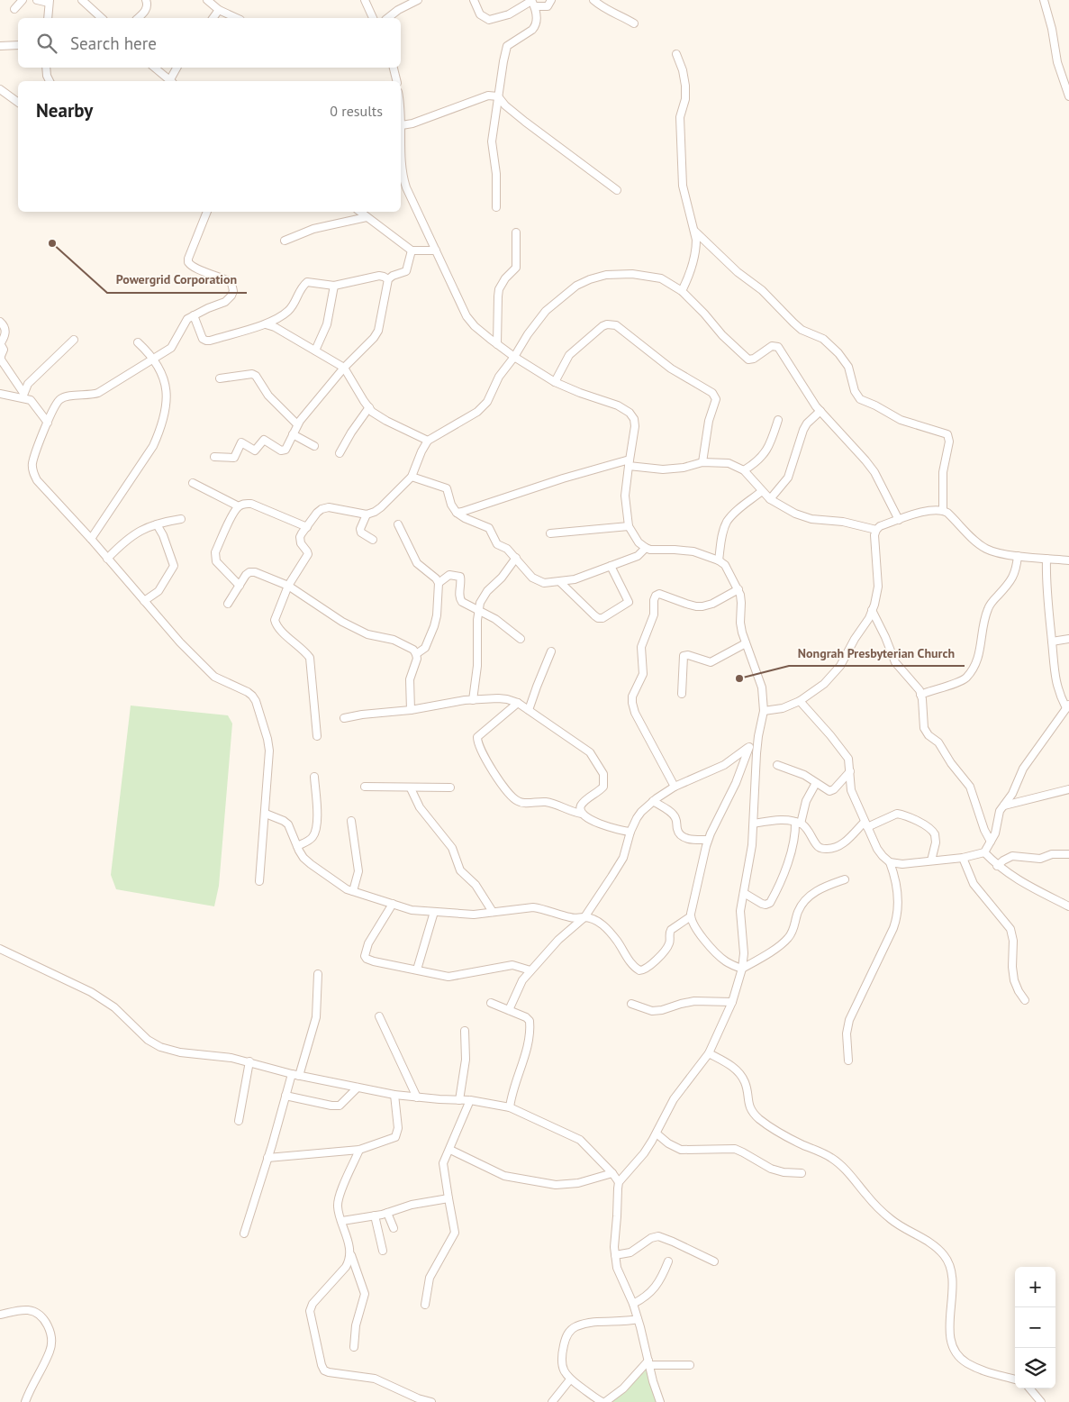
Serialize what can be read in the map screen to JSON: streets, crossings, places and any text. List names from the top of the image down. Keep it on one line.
{"places":["Powergrid Corporation","Nongrah Presbyterian Church"],"page":{"search":"Search here","heading":["Nearby","0 results"],"map_buttons":["+","−"]}}
